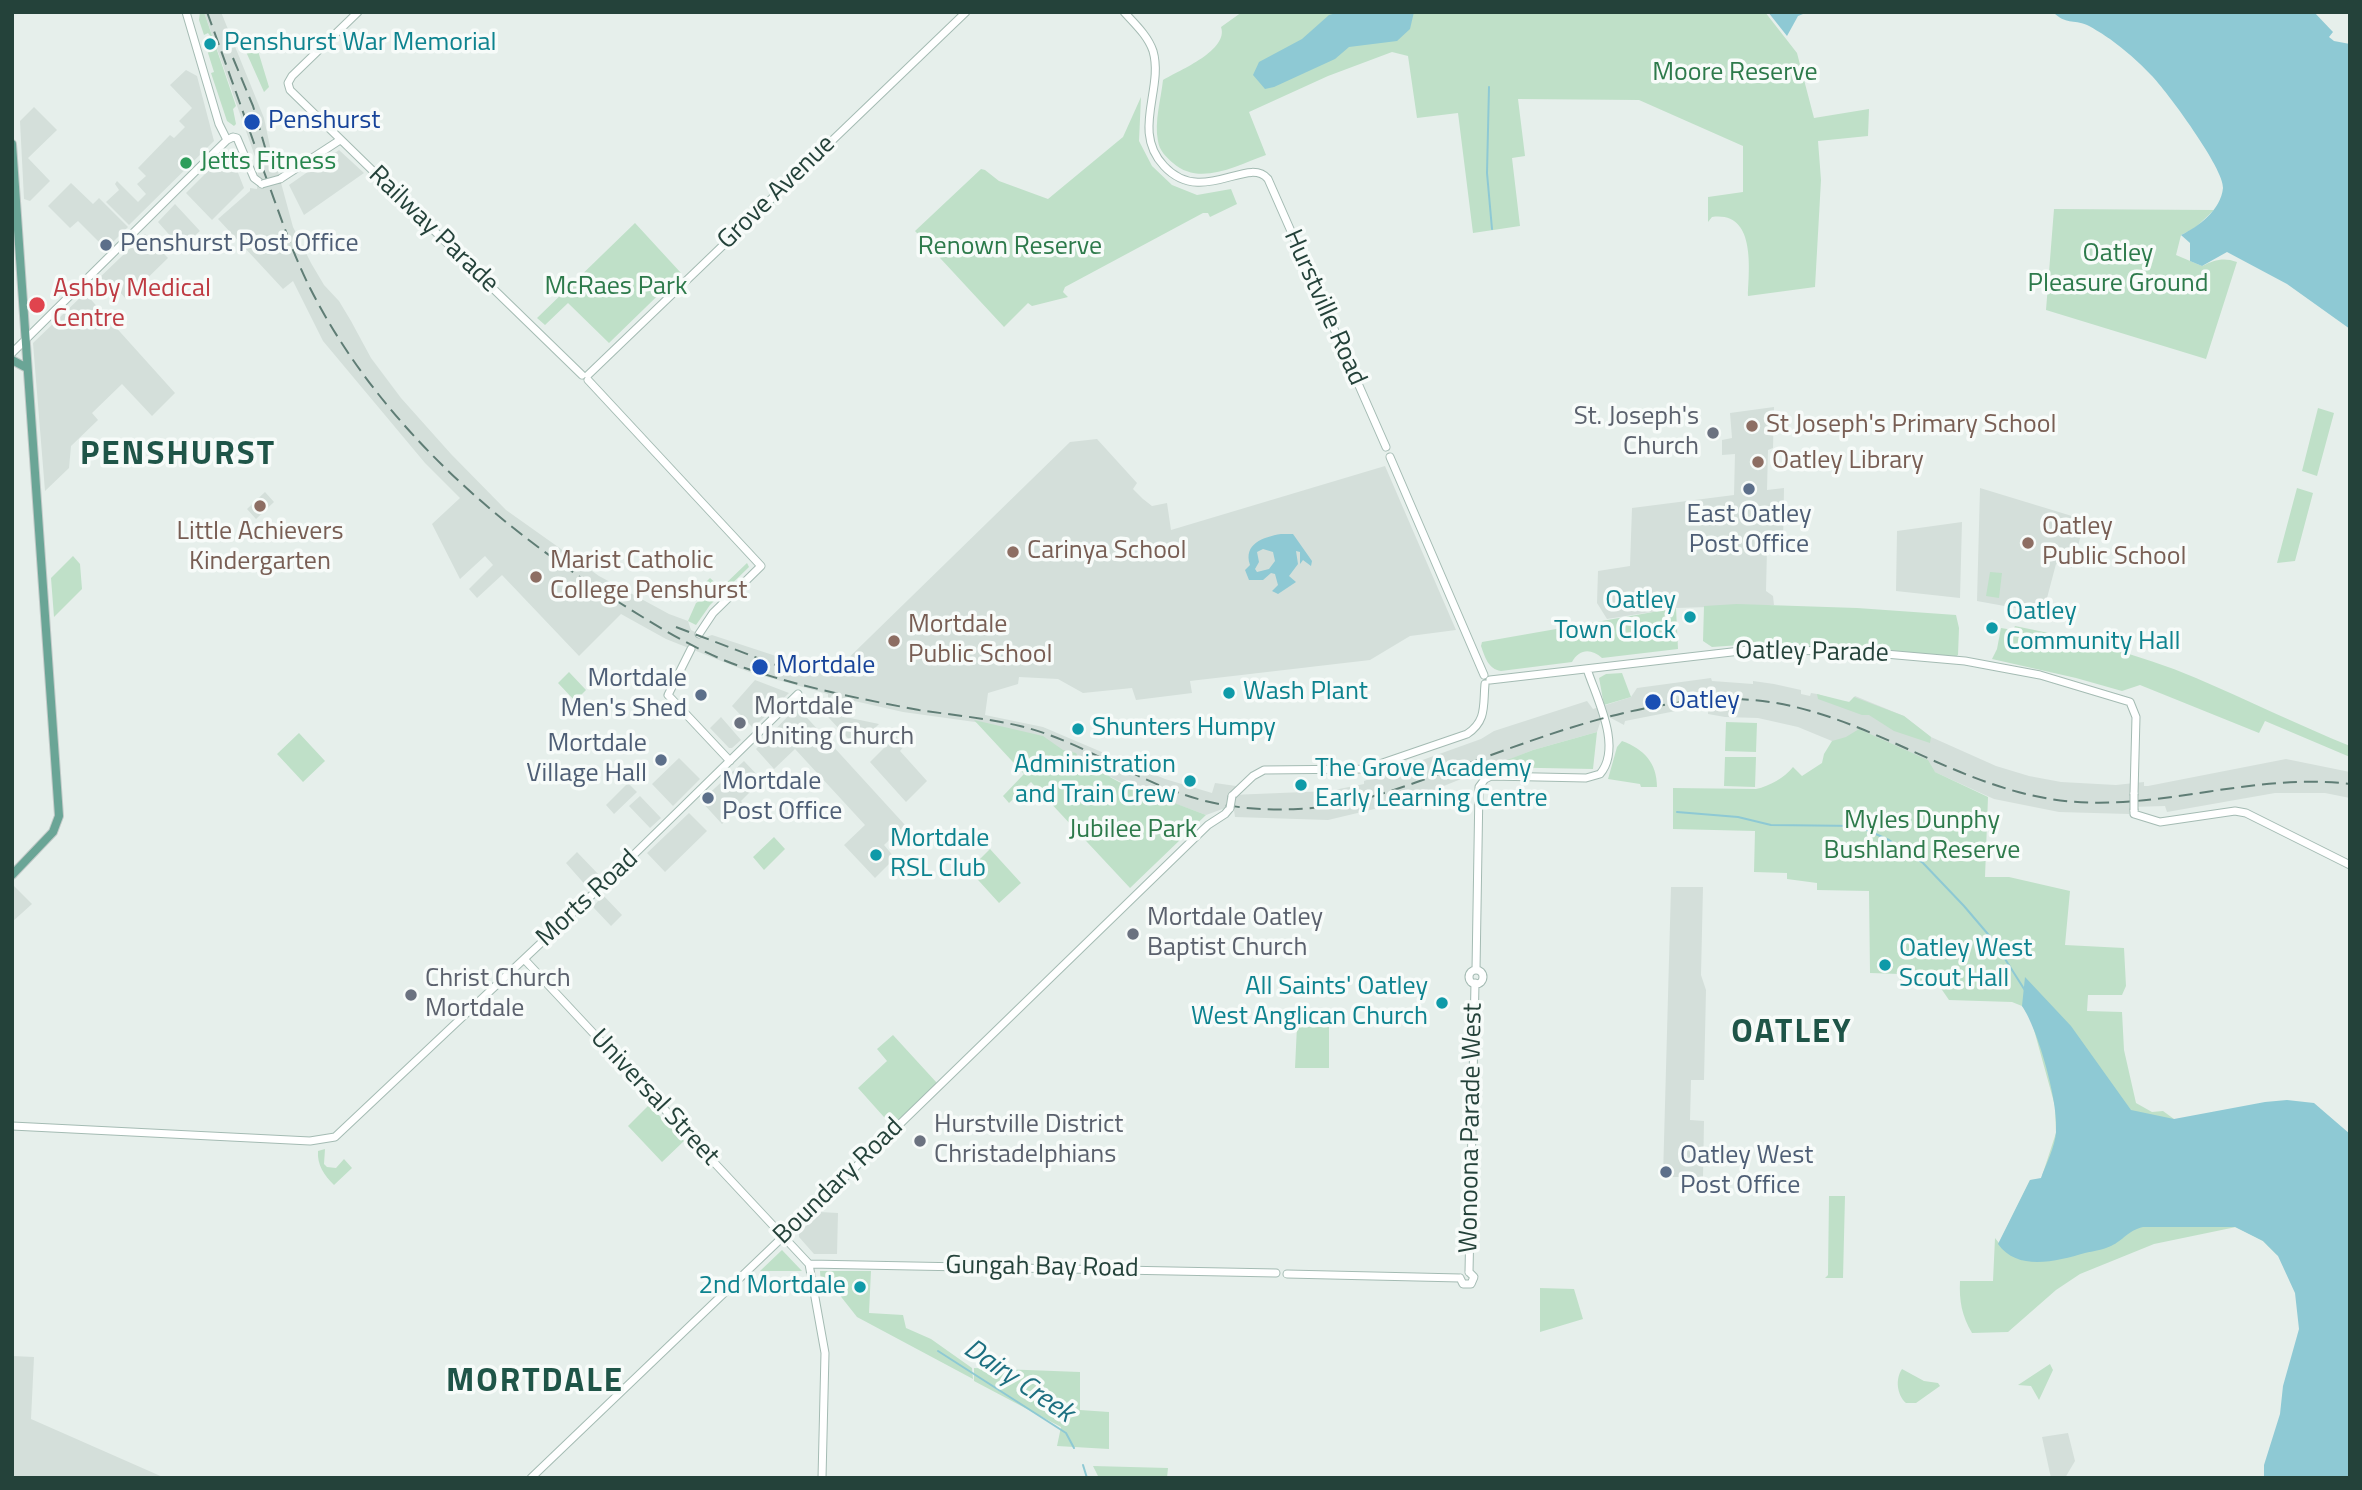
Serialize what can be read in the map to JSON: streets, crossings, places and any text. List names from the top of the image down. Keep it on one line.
{"streets":{"street":["Grove Avenue","Railway Parade","Hurstville Road","Oatley Parade","Morts Road","Universal Street","Wonoona Parade West","Boundary Road","Gungah Bay Road"]},"crossings":[["Grove Avenue","Railway Parade"],["Hurstville Road","Oatley Parade"],["Hurstville Road","Boundary Road"],["Oatley Parade","Wonoona Parade West"],["Oatley Parade","Boundary Road"],["Morts Road","Universal Street"],["Universal Street","Boundary Road"],["Universal Street","Gungah Bay Road"],["Wonoona Parade West","Gungah Bay Road"]],"districts":["PENSHURST","OATLEY","MORTDALE"],"water":["Dairy Creek"],"parks":["Moore Reserve","Renown Reserve","Oatley Pleasure Ground","McRaes Park","Myles Dunphy Bushland Reserve","Jubilee Park"],"places":["Penshurst War Memorial","Penshurst","Jetts Fitness","Penshurst Post Office","Ashby Medical Centre","St Joseph's Primary School","St. Joseph's Church","Oatley Library","East Oatley Post Office","Little Achievers Kindergarten","Oatley Public School","Carinya School","Marist Catholic College Penshurst","Oatley Town Clock","Oatley Community Hall","Mortdale Public School","Mortdale","Wash Plant","Mortdale Men's Shed","Oatley","Mortdale Uniting Church","Shunters Humpy","Mortdale Village Hall","Administration and Train Crew","The Grove Academy Early Learning Centre","Mortdale Post Office","Mortdale RSL Club","Mortdale Oatley Baptist Church","Oatley West Scout Hall","Christ Church Mortdale","All Saints' Oatley West Anglican Church","Hurstville District Christadelphians","Oatley West Post Office","2nd Mortdale"]}
